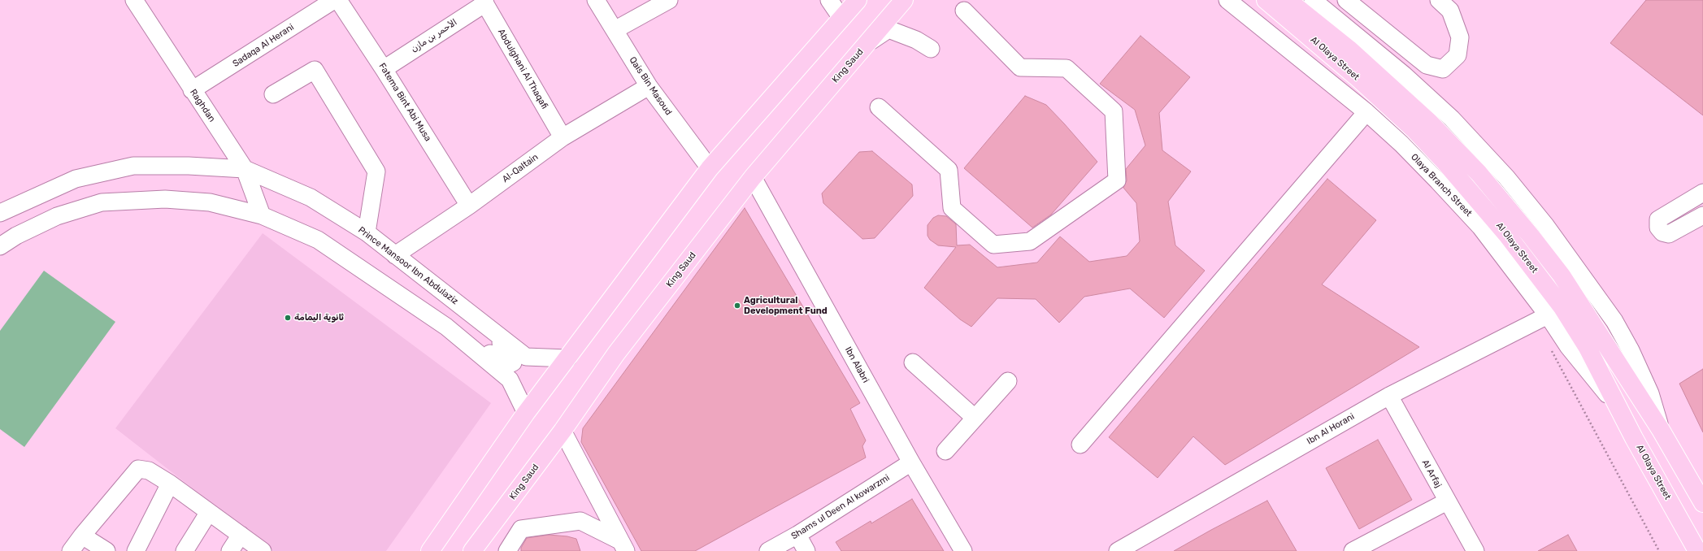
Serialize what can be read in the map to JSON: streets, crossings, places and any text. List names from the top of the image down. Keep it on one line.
{"streets":{"main road":["Al Olaya Street","King Saud"],"street":["الأحمر بن مازن","Sadaqa Al Herani","Abdulghani Al Thaqafi","Qais Bin Masoud","Fatema Bint Abi Musa","Raghdan","Al-Qaltain","Olaya Branch Street","Prince Mansoor Ibn Abdulaziz","Ibn Alabri","Ibn Al Horani","Al Arfaj","Shams ul Deen Al kowarzmi"]},"crossings":[["الأحمر بن مازن","Abdulghani Al Thaqafi"],["الأحمر بن مازن","Fatema Bint Abi Musa"],["Sadaqa Al Herani","Raghdan"],["Al Olaya Street","Olaya Branch Street"],["King Saud","Ibn Alabri"],["Abdulghani Al Thaqafi","Al-Qaltain"],["Qais Bin Masoud","Al-Qaltain"],["Fatema Bint Abi Musa","Al-Qaltain"],["Raghdan","Prince Mansoor Ibn Abdulaziz"],["Al-Qaltain","Prince Mansoor Ibn Abdulaziz"],["Olaya Branch Street","Ibn Al Horani"],["Ibn Alabri","Shams ul Deen Al kowarzmi"],["Ibn Al Horani","Al Arfaj"]],"places":["Agricultural Development Fund","ثانوية اليمامة"]}
